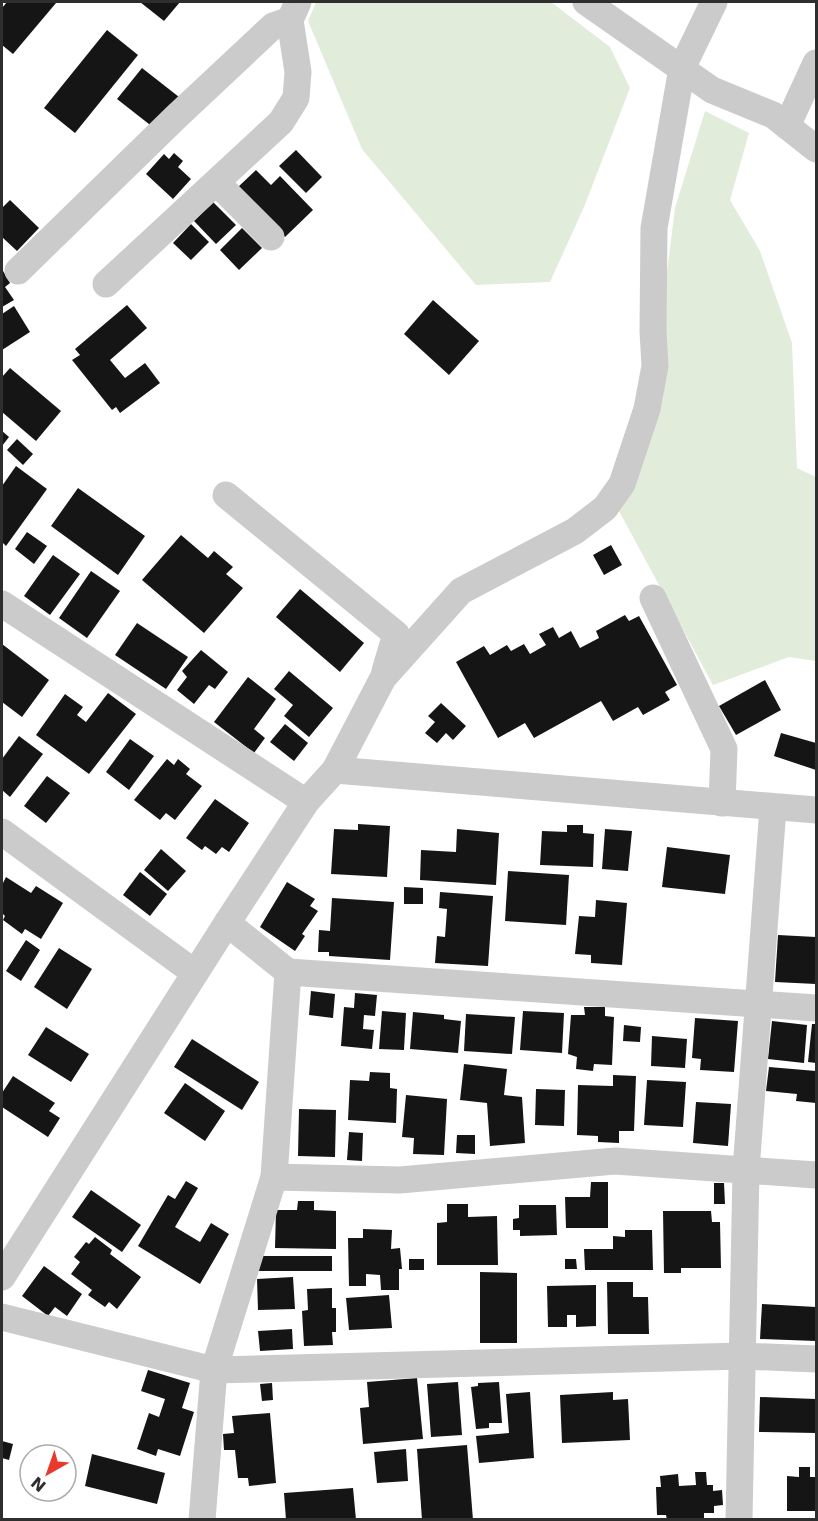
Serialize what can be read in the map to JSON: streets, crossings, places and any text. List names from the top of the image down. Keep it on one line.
{"north":"bottom left"}
